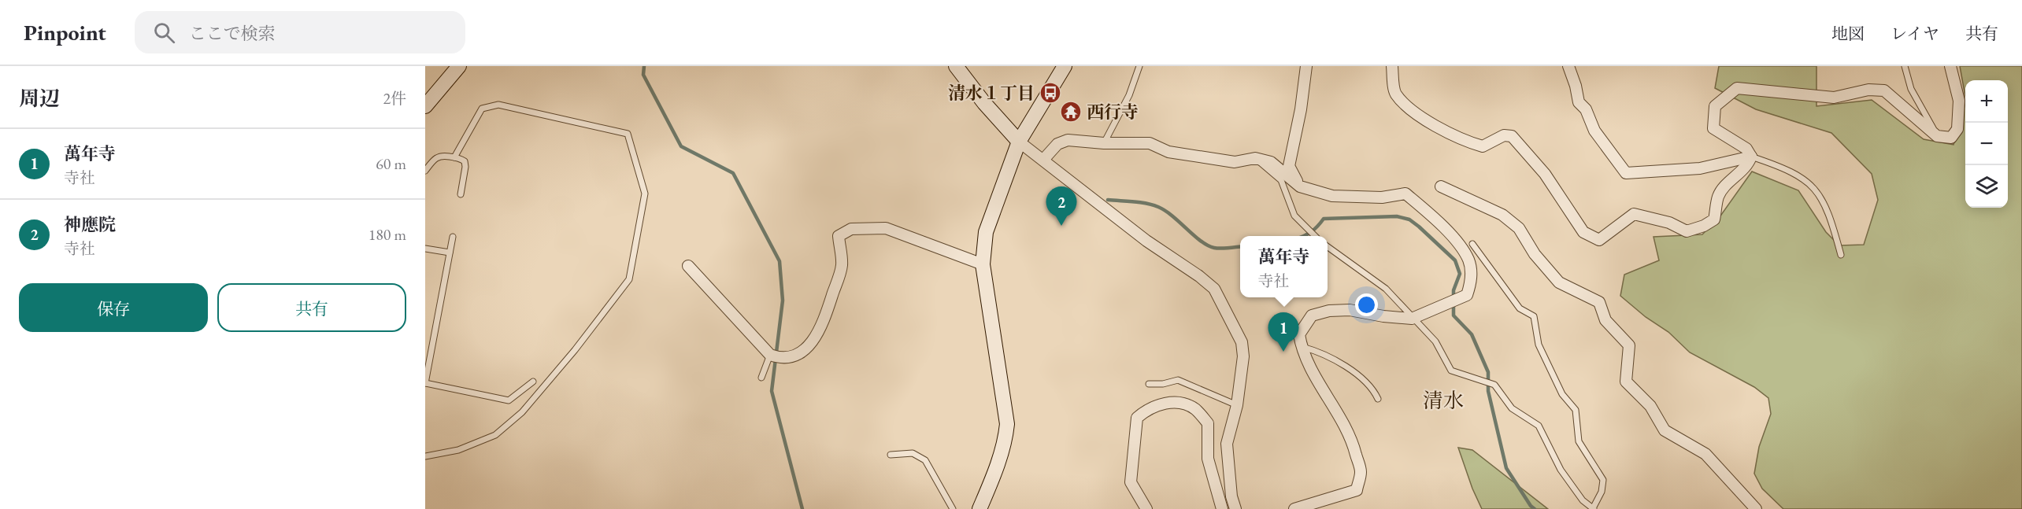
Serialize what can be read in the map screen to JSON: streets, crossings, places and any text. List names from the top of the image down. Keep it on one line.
{"districts":["清水"],"places":{"bus stop":["清水１丁目"],"temple":["西行寺"]},"page":{"header":"Pinpoint","search":"ここで検索","nav":["地図","レイヤ","共有"],"heading":["周辺","2件"],"map_buttons":["+","−"],"list":[{"mark":"1","name":"萬年寺","note":"寺社","value":"60 m"},{"mark":"2","name":"神應院","note":"寺社","value":"180 m"}],"pins":["2","1"],"popup":["萬年寺","寺社"],"buttons":["保存","共有"]}}
